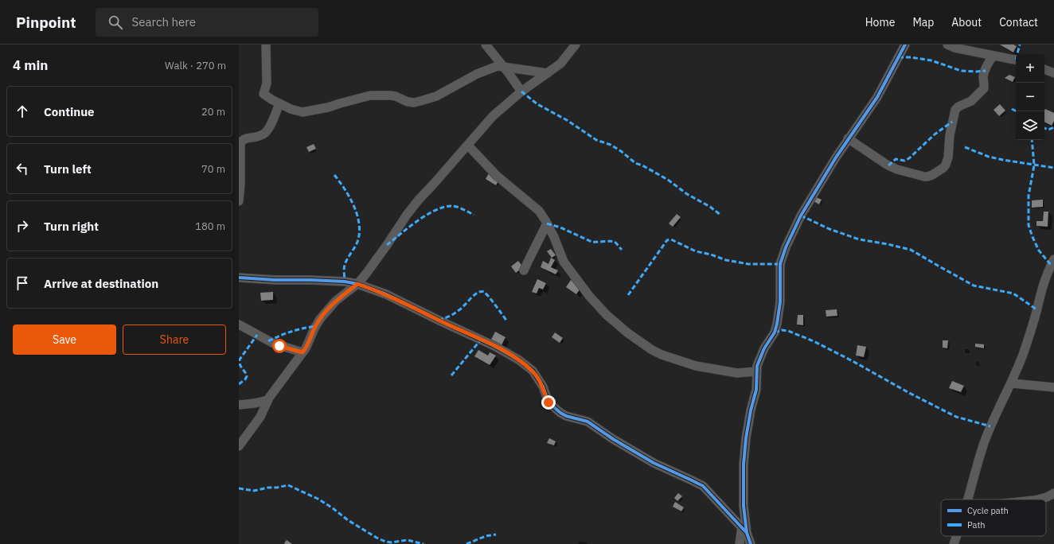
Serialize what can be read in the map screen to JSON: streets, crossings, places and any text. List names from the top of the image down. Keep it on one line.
{"legend":["Cycle path","Path"],"page":{"header":"Pinpoint","search":"Search here","nav":["Home","Map","About","Contact"],"heading":["4 min","Walk · 270 m"],"map_buttons":["+","−"],"list":[["Continue","20 m"],["Turn left","70 m"],["Turn right","180 m"],"Arrive at destination"],"buttons":["Save","Share"]}}
